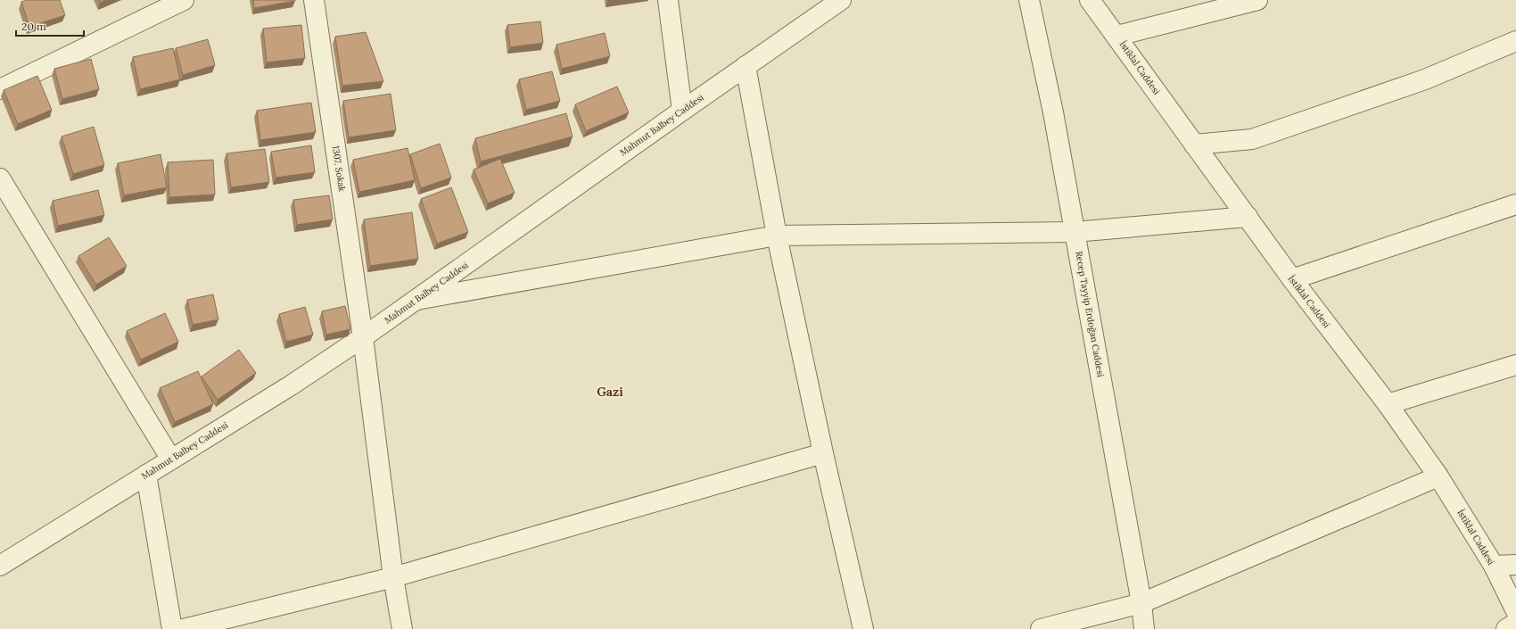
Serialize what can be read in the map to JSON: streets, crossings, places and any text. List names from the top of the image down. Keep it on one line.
{"streets":{"street":["İstiklal Caddesi","Mahmut Balbey Caddesi","1307. Sokak","Recep Tayyip Erdoğan Caddesi"]},"crossings":[["Mahmut Balbey Caddesi","1307. Sokak"]],"districts":["Gazi"],"scale_bar":"20 m"}
